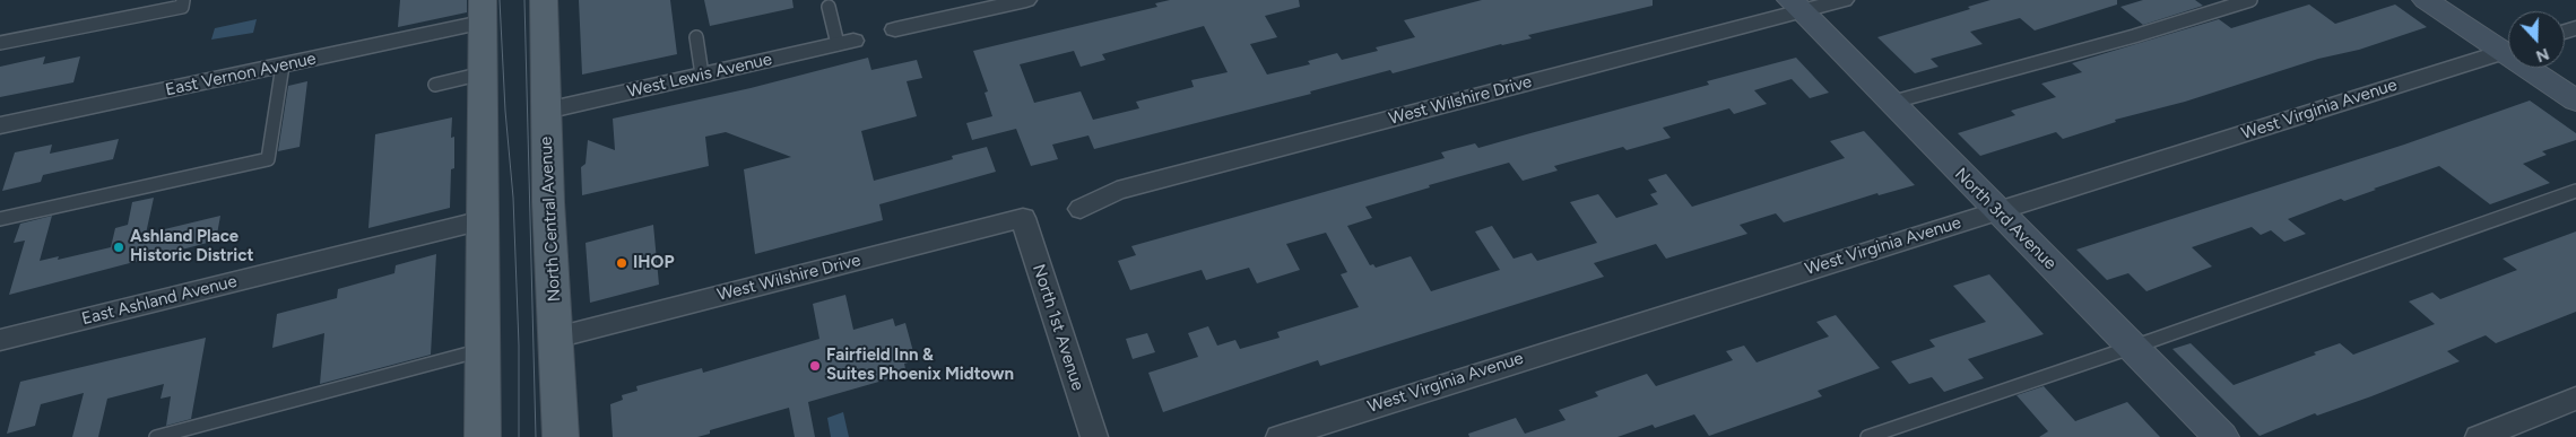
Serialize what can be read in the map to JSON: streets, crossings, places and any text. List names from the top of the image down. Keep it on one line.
{"streets":{"main road":["North Central Avenue"],"street":["East Vernon Avenue","West Lewis Avenue","West Wilshire Drive","West Virginia Avenue","North 3rd Avenue","East Ashland Avenue","North 1st Avenue"]},"crossings":[["West Lewis Avenue","North Central Avenue"],["West Wilshire Drive","North Central Avenue"],["West Wilshire Drive","North 3rd Avenue"],["West Wilshire Drive","North 1st Avenue"],["West Virginia Avenue","North 3rd Avenue"]],"places":["Ashland Place Historic District","IHOP","Fairfield Inn & Suites Phoenix Midtown"],"north":"bottom"}
